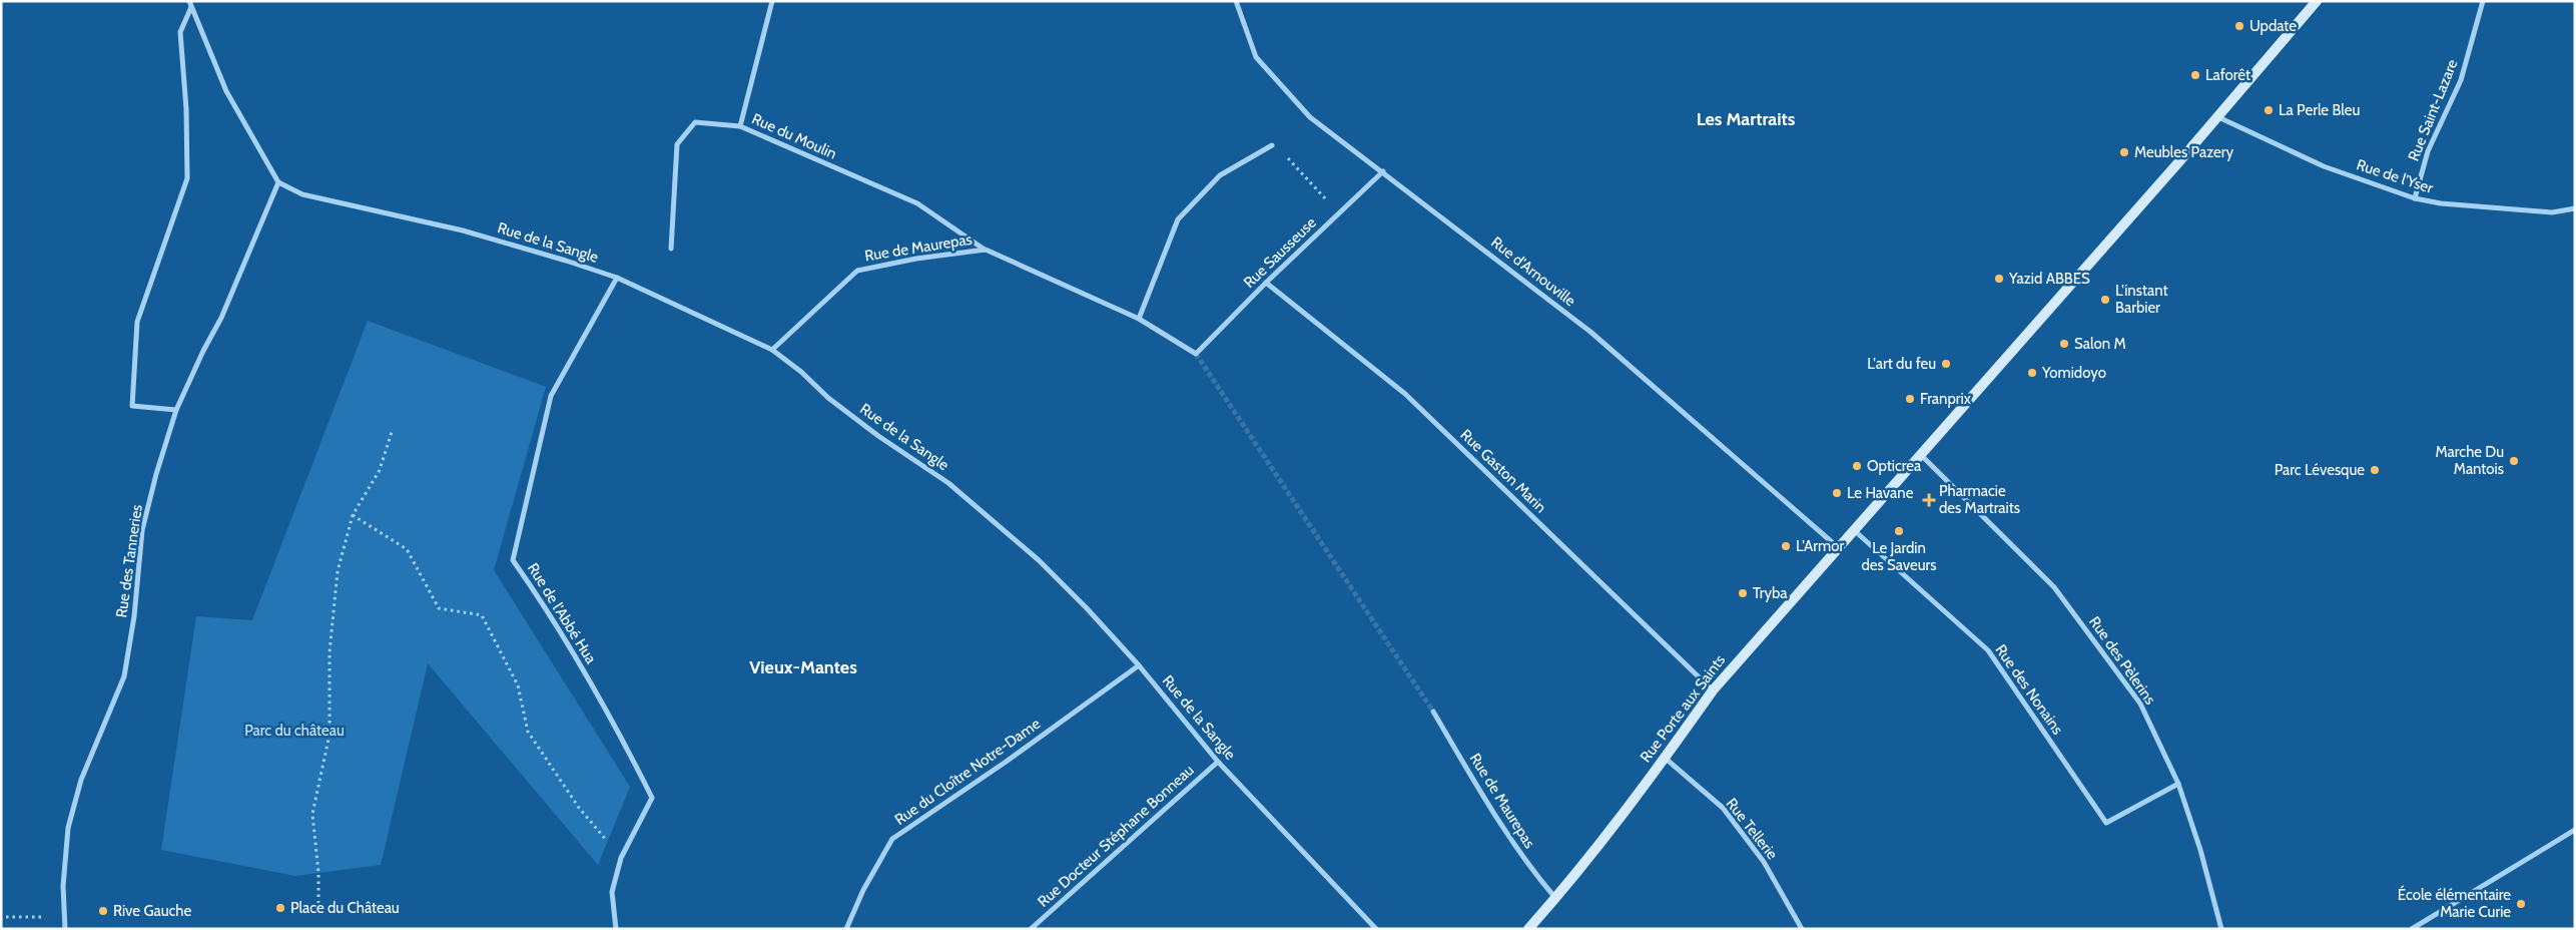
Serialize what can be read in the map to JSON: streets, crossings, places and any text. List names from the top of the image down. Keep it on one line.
{"streets":{"main road":["Rue Porte aux Saints"],"street":["Rue Saint-Lazare","Rue du Moulin","Rue de l'Yser","Rue de la Sangle","Rue de Maurepas","Rue Sausseuse","Rue d'Arnouville","Rue Gaston Marin","Rue des Tanneries","Rue de l'Abbé Hua","Rue des Pèlerins","Rue des Nonains","Rue du Cloître Notre-Dame","Rue Tellerie","Rue Docteur Stéphane Bonneau"]},"crossings":[["Rue Saint-Lazare","Rue de l'Yser"],["Rue du Moulin","Rue de Maurepas"],["Rue de l'Yser","Rue Porte aux Saints"],["Rue de la Sangle","Rue de Maurepas"],["Rue de la Sangle","Rue des Tanneries"],["Rue de la Sangle","Rue de l'Abbé Hua"],["Rue de la Sangle","Rue du Cloître Notre-Dame"],["Rue de la Sangle","Rue Docteur Stéphane Bonneau"],["Rue de Maurepas","Rue Sausseuse"],["Rue de Maurepas","Rue Porte aux Saints"],["Rue Sausseuse","Rue d'Arnouville"],["Rue Sausseuse","Rue Gaston Marin"],["Rue d'Arnouville","Rue Porte aux Saints"],["Rue Gaston Marin","Rue Porte aux Saints"],["Rue des Pèlerins","Rue des Nonains"],["Rue des Pèlerins","Rue Porte aux Saints"],["Rue des Nonains","Rue Porte aux Saints"],["Rue Porte aux Saints","Rue Tellerie"]],"districts":["Les Martraits","Vieux-Mantes"],"parks":["Parc du château"],"places":{"other":["Update","Laforêt","La Perle Bleu","Meubles Pazery","Yazid ABBES","L'instant Barbier","Salon M","L'art du feu","Yomidoyo","Franprix","Marche Du Mantois","Opticrea","Parc Lévesque","Le Havane","Le Jardin des Saveurs","L'Armor","Tryba","École élémentaire Marie Curie","Place du Château","Rive Gauche"],"health":["Pharmacie des Martraits"]}}
